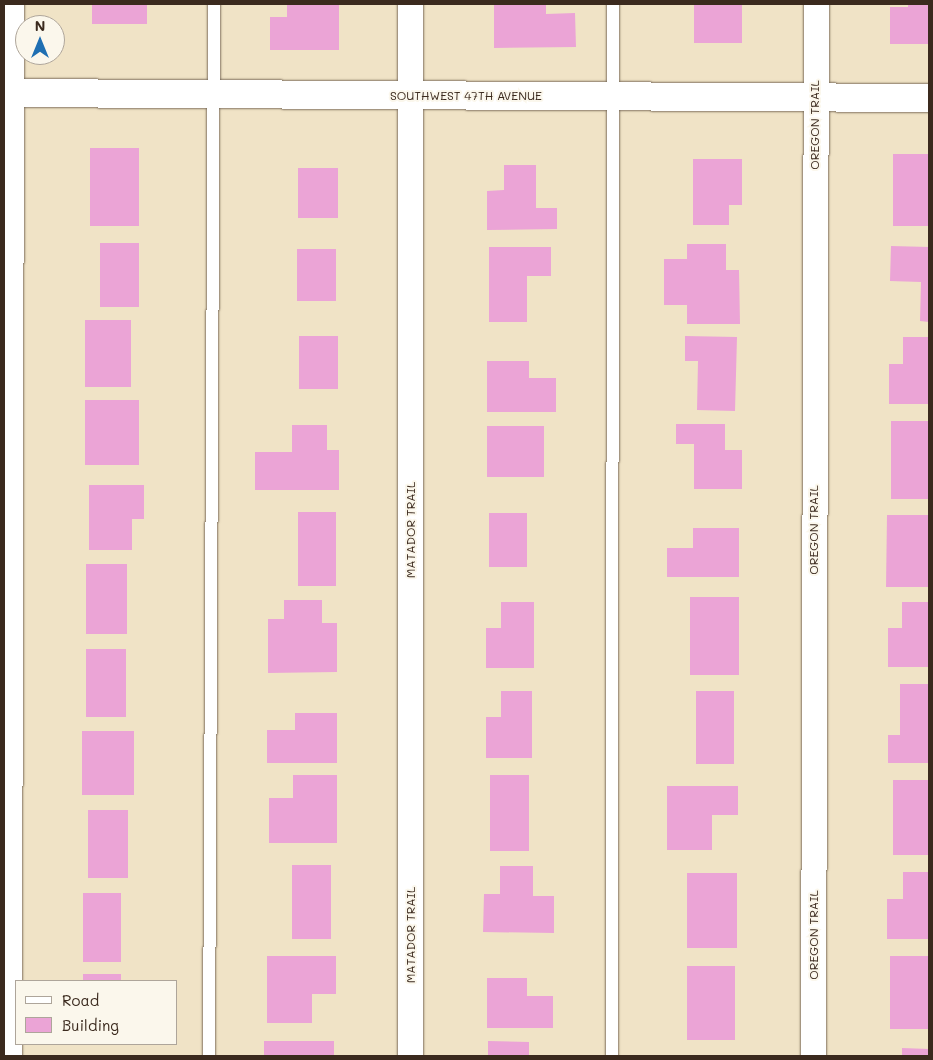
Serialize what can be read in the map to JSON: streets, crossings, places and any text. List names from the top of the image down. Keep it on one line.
{"streets":{"street":["SOUTHWEST 47TH AVENUE","OREGON TRAIL","MATADOR TRAIL"]},"crossings":[["SOUTHWEST 47TH AVENUE","OREGON TRAIL"],["SOUTHWEST 47TH AVENUE","MATADOR TRAIL"]],"legend":["Road","Building"],"north":"top"}
